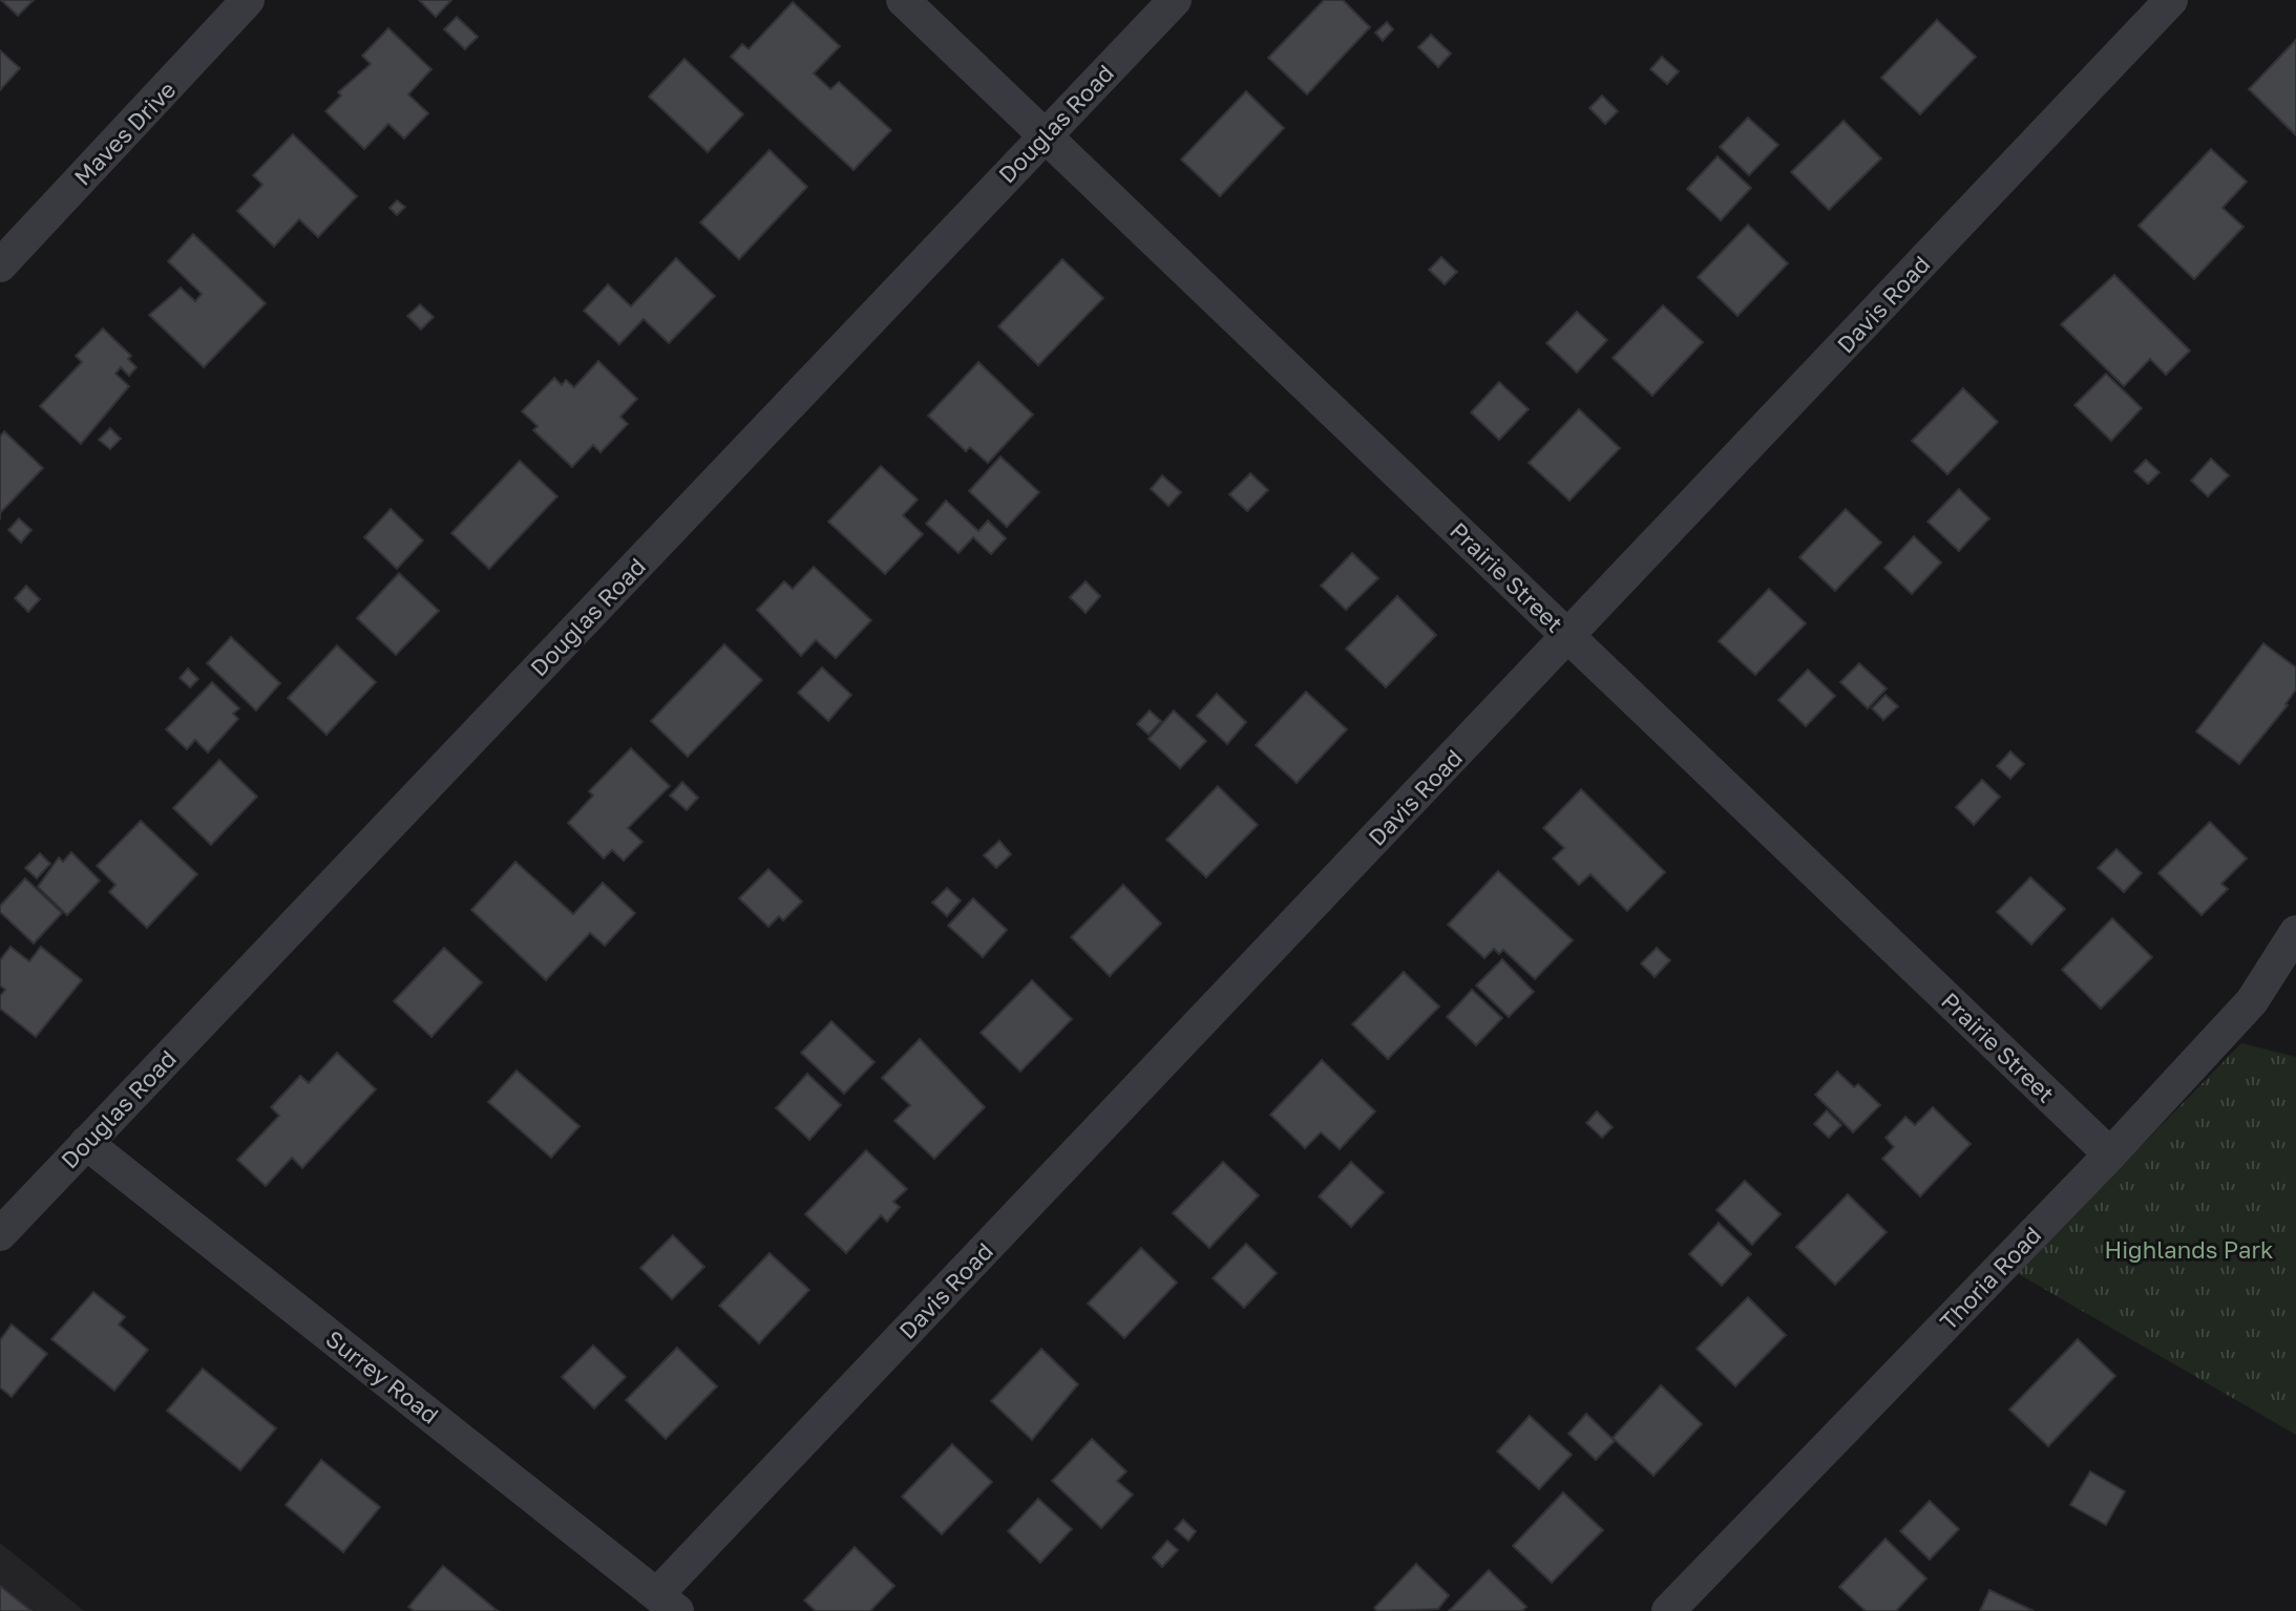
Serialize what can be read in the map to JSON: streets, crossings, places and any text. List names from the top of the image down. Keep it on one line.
{"streets":{"street":["Douglas Road","Maves Drive","Davis Road","Prairie Street","Thoria Road","Surrey Road"]},"crossings":[["Douglas Road","Prairie Street"],["Douglas Road","Surrey Road"],["Davis Road","Prairie Street"],["Davis Road","Surrey Road"],["Prairie Street","Thoria Road"]],"parks":["Highlands Park"]}
